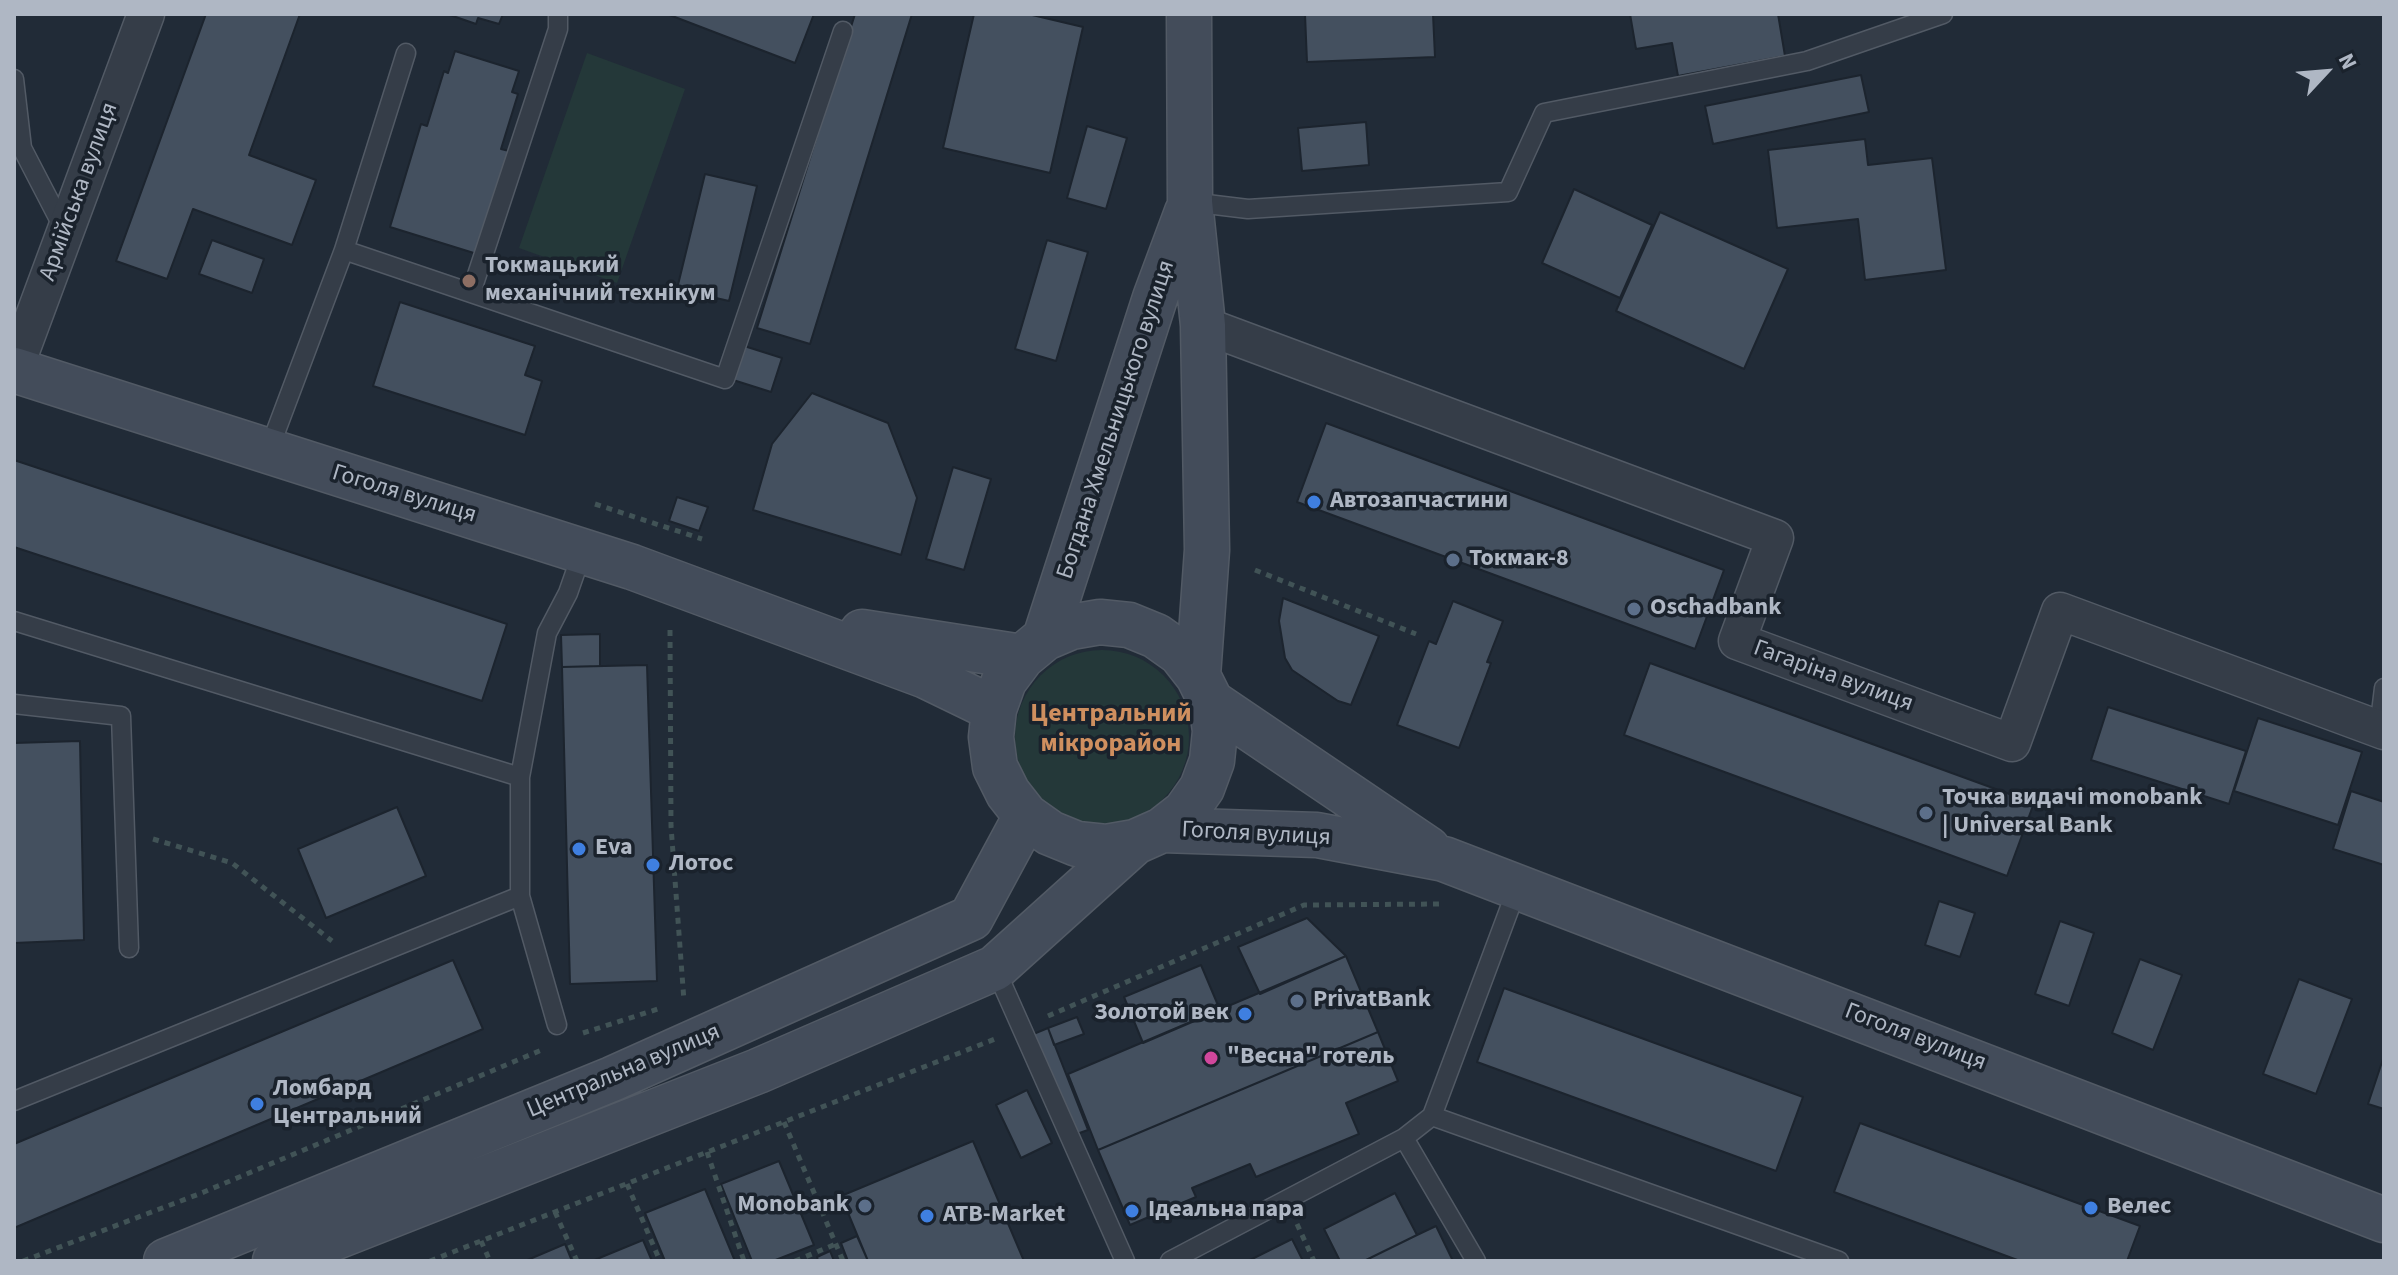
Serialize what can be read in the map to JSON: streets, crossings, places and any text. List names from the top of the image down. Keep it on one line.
{"streets":{"main road":["Богдана Хмельницького вулиця","Гоголя вулиця","Центральна вулиця"],"street":["Армійська вулиця","Гагаріна вулиця"]},"crossings":[["Армійська вулиця","Гоголя вулиця"],["Богдана Хмельницького вулиця","Гоголя вулиця"],["Богдана Хмельницького вулиця","Гагаріна вулиця"],["Богдана Хмельницького вулиця","Центральна вулиця"],["Гоголя вулиця","Центральна вулиця"]],"districts":["Центральний мікрорайон"],"places":["Токмацький механічний технікум","Автозапчастини","Токмак-8","Oschadbank","Точка видачі monobank | Universal Bank","Eva","Лотос","PrivatBank","Золотой век","\"Весна\" готель","Ломбард Центральний","Monobank","Велес","Ідеальна пара","ATB-Market"],"north":"top right"}
